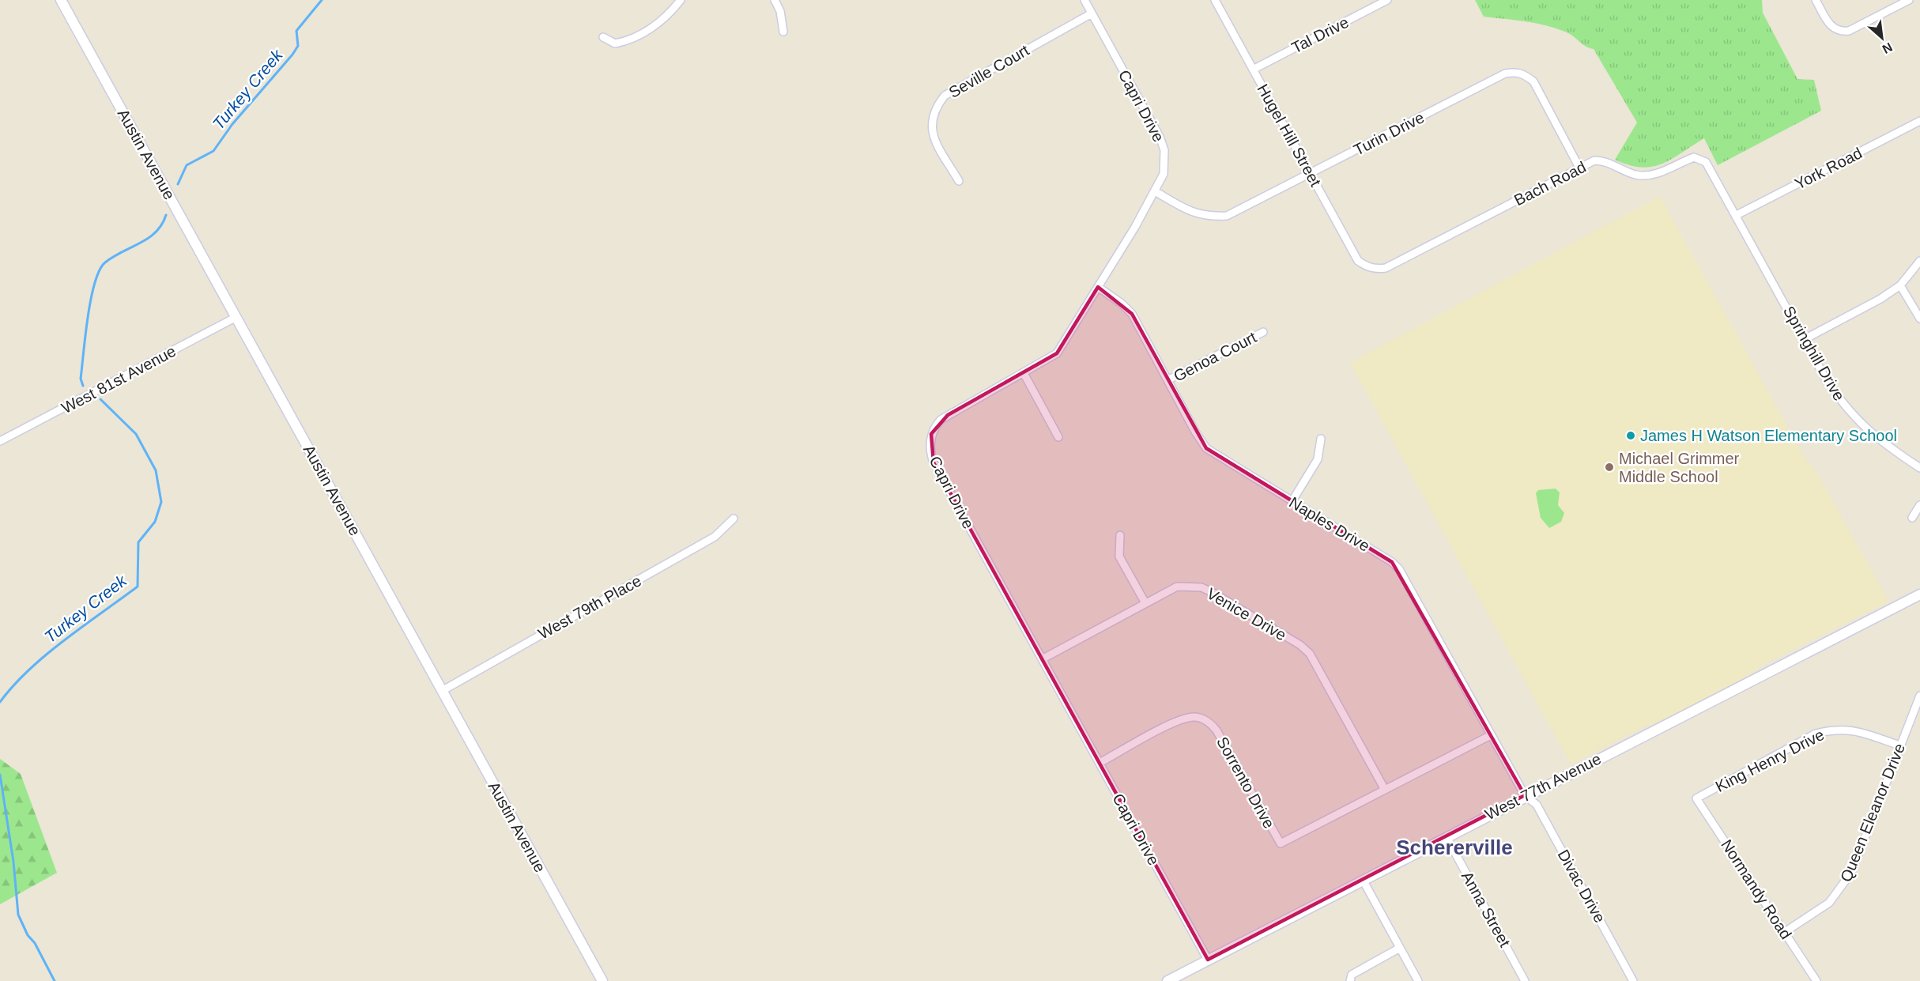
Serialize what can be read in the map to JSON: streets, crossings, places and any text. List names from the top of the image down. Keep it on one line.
{"streets":{"street":["Tal Drive","Seville Court","Capri Drive","Turin Drive","Hugel Hill Street","Austin Avenue","York Road","Bach Road","Springhill Drive","Genoa Court","West 81st Avenue","Naples Drive","West 79th Place","Venice Drive","King Henry Drive","Sorrento Drive","West 77th Avenue","Queen Eleanor Drive","Divac Drive","Normandy Road","Anna Street"]},"crossings":[["Tal Drive","Hugel Hill Street"],["Seville Court","Capri Drive"],["Capri Drive","Turin Drive"],["Capri Drive","Naples Drive"],["Capri Drive","Venice Drive"],["Capri Drive","Sorrento Drive"],["Capri Drive","West 77th Avenue"],["Turin Drive","Hugel Hill Street"],["Turin Drive","Bach Road"],["Hugel Hill Street","Bach Road"],["Austin Avenue","West 81st Avenue"],["Austin Avenue","West 79th Place"],["York Road","Bach Road"],["York Road","Springhill Drive"],["Bach Road","Springhill Drive"],["Genoa Court","Naples Drive"],["Naples Drive","Sorrento Drive"],["Naples Drive","West 77th Avenue"],["Naples Drive","Divac Drive"],["Venice Drive","Sorrento Drive"],["King Henry Drive","Queen Eleanor Drive"],["King Henry Drive","Normandy Road"],["West 77th Avenue","Divac Drive"],["West 77th Avenue","Anna Street"],["Queen Eleanor Drive","Normandy Road"]],"districts":["Schererville"],"water":["Turkey Creek"],"places":["James H Watson Elementary School","Michael Grimmer Middle School"],"north":"bottom right"}
